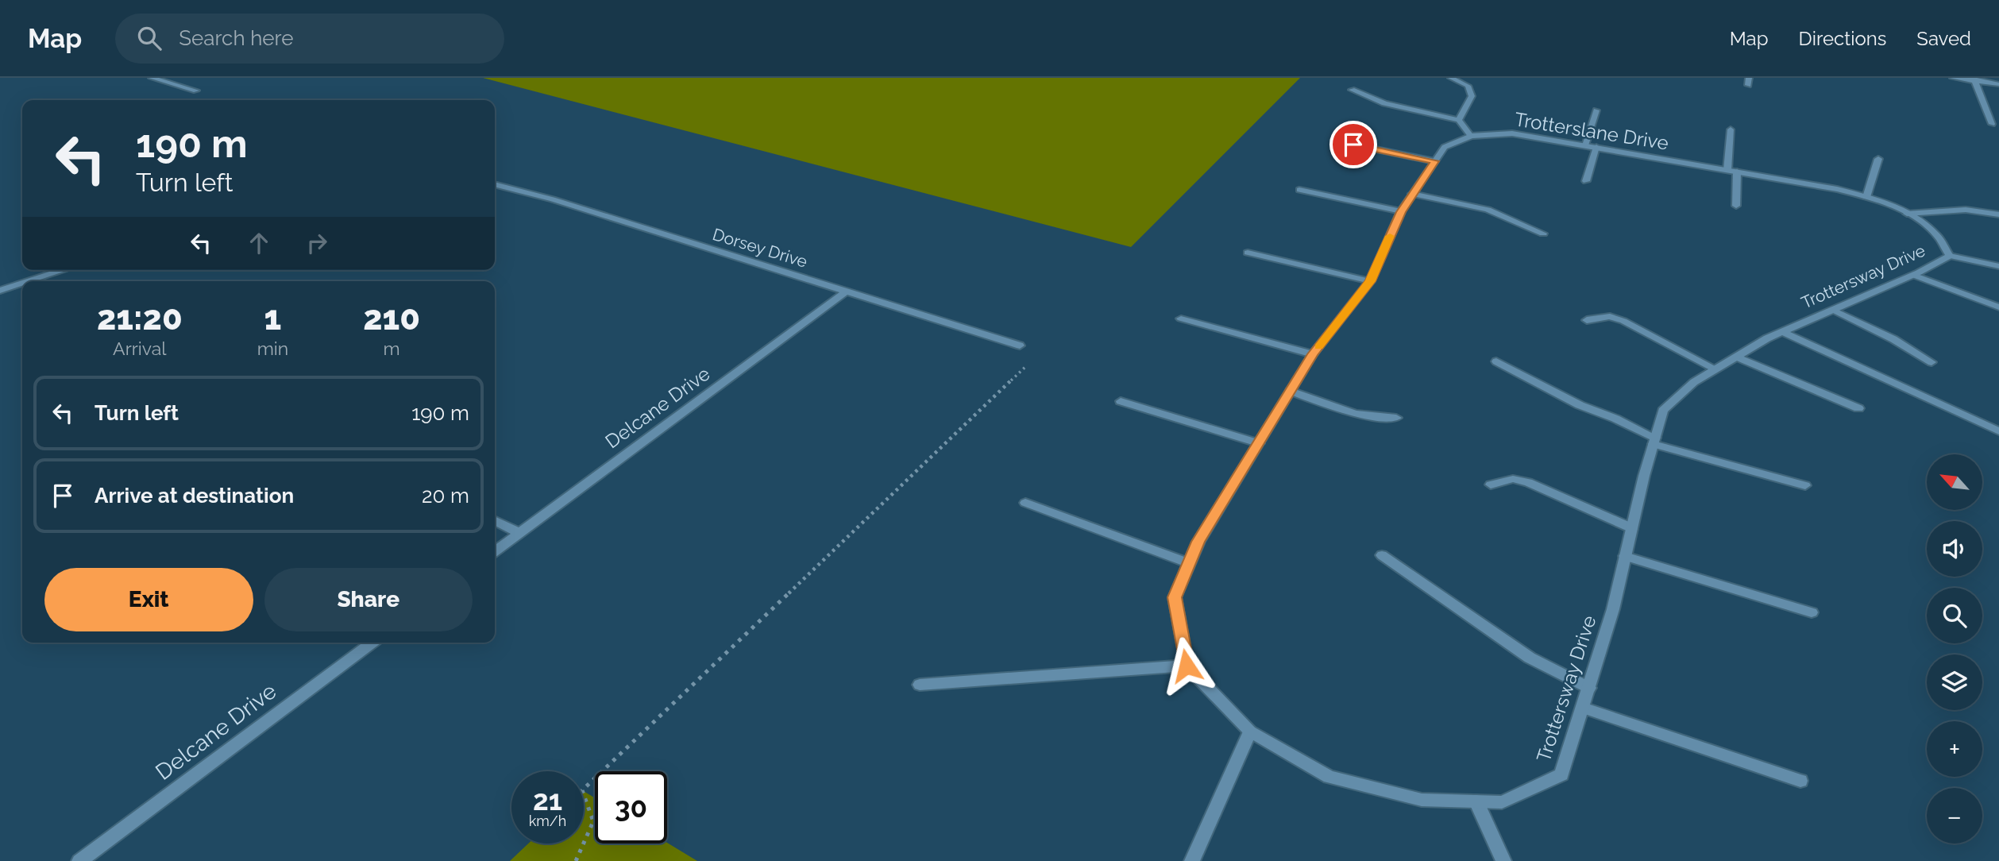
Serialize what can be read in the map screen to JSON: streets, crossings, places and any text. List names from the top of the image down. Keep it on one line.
{"streets":{"street":["Trotterslane Drive","Dorsey Drive","Trottersway Drive","Delcane Drive"]},"crossings":[["Trotterslane Drive","Trottersway Drive"],["Dorsey Drive","Delcane Drive"]],"north":"top left","page":{"header":"Map","search":"Search here","nav":["Map","Directions","Saved"],"turn":["190 m","Turn left"],"eta":["21:20","Arrival","1","min","210","m"],"list":[{"name":"Turn left","value":"190 m"},{"name":"Arrive at destination","value":"20 m"}],"map_buttons":["+","−"],"buttons":["Exit","Share"],"speed":"21 km/h","limit":"30"}}
